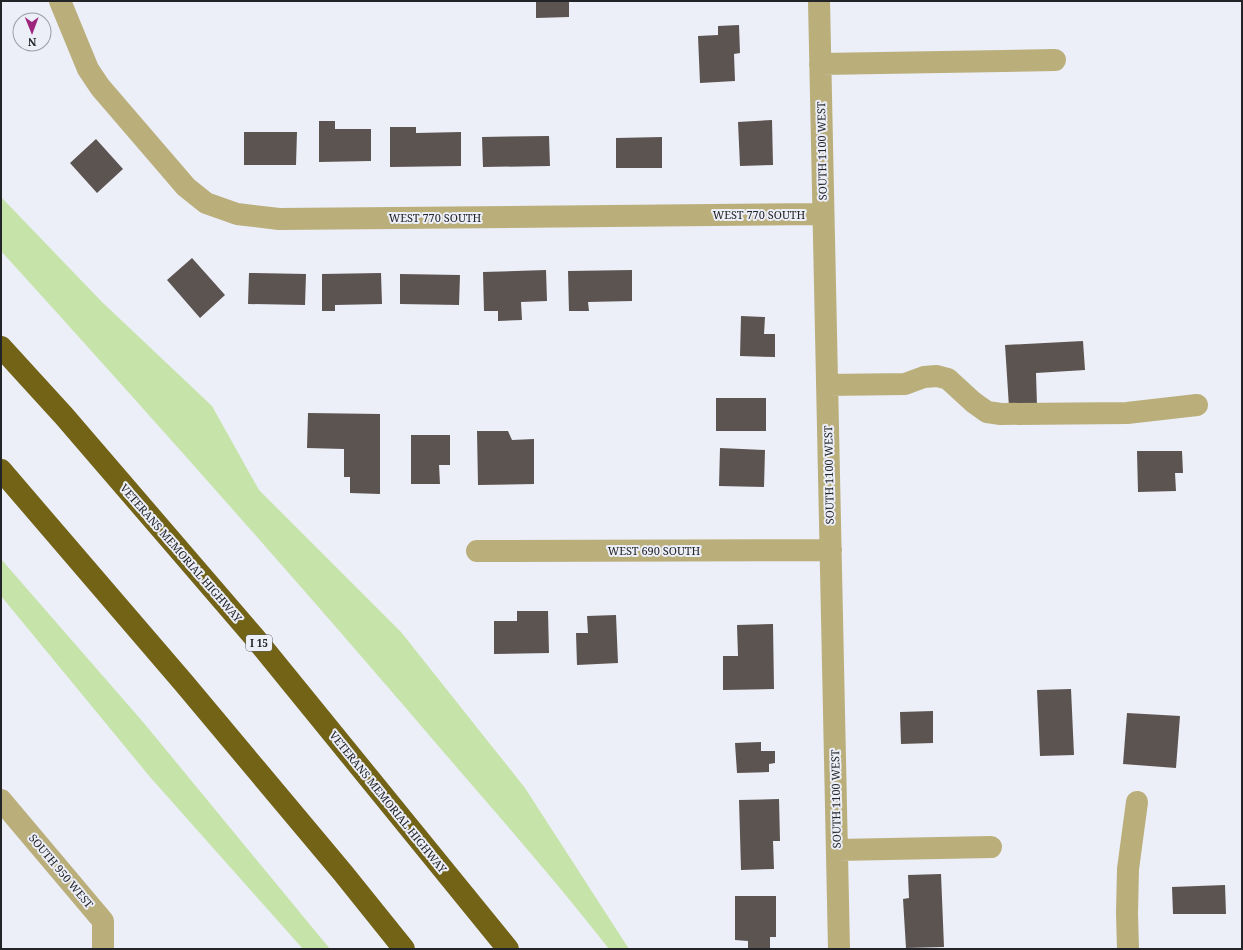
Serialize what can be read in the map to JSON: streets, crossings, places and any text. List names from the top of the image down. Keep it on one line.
{"streets":{"highway":["VETERANS MEMORIAL HIGHWAY","I 15"],"street":["SOUTH 1100 WEST","WEST 770 SOUTH","WEST 690 SOUTH","SOUTH 950 WEST"]},"crossings":[["SOUTH 1100 WEST","WEST 770 SOUTH"],["SOUTH 1100 WEST","WEST 690 SOUTH"]],"north":"bottom"}
